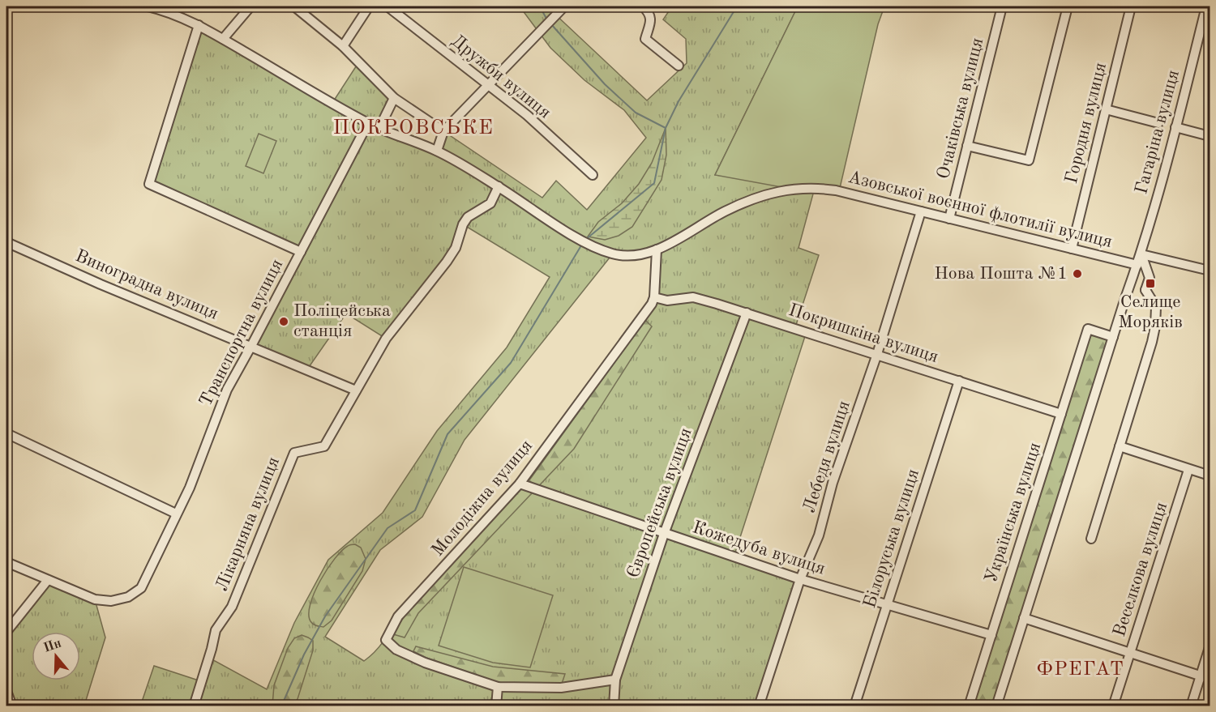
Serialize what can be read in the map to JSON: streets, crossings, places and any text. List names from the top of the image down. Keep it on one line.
{"streets":{"street":["Дружби вулиця","Очаківська вулиця","Городня вулиця","Гагаріна вулиця","Азовської воєнної флотилії вулиця","Виноградна вулиця","Транспортна вулиця","Покришкіна вулиця","Лебедя вулиця","Молодіжна вулиця","Європейська вулиця","Українська вулиця","Лікарняна вулиця","Білоруська вулиця","Кожедуба вулиця","Веселкова вулиця"]},"crossings":[["Очаківська вулиця","Азовської воєнної флотилії вулиця"],["Городня вулиця","Азовської воєнної флотилії вулиця"],["Гагаріна вулиця","Азовської воєнної флотилії вулиця"],["Гагаріна вулиця","Українська вулиця"],["Азовської воєнної флотилії вулиця","Транспортна вулиця"],["Азовської воєнної флотилії вулиця","Лебедя вулиця"],["Азовської воєнної флотилії вулиця","Молодіжна вулиця"],["Азовської воєнної флотилії вулиця","Лікарняна вулиця"],["Виноградна вулиця","Транспортна вулиця"],["Виноградна вулиця","Лікарняна вулиця"],["Покришкіна вулиця","Лебедя вулиця"],["Покришкіна вулиця","Молодіжна вулиця"],["Покришкіна вулиця","Європейська вулиця"],["Покришкіна вулиця","Українська вулиця"],["Покришкіна вулиця","Білоруська вулиця"],["Лебедя вулиця","Кожедуба вулиця"],["Молодіжна вулиця","Кожедуба вулиця"],["Європейська вулиця","Кожедуба вулиця"],["Українська вулиця","Кожедуба вулиця"],["Білоруська вулиця","Кожедуба вулиця"]],"districts":["ПОКРОВСЬКЕ","ФРЕГАТ"],"places":{"other":["Нова Пошта №1","Поліцейська станція"],"transit":["Селище Моряків"]},"north":"top"}
